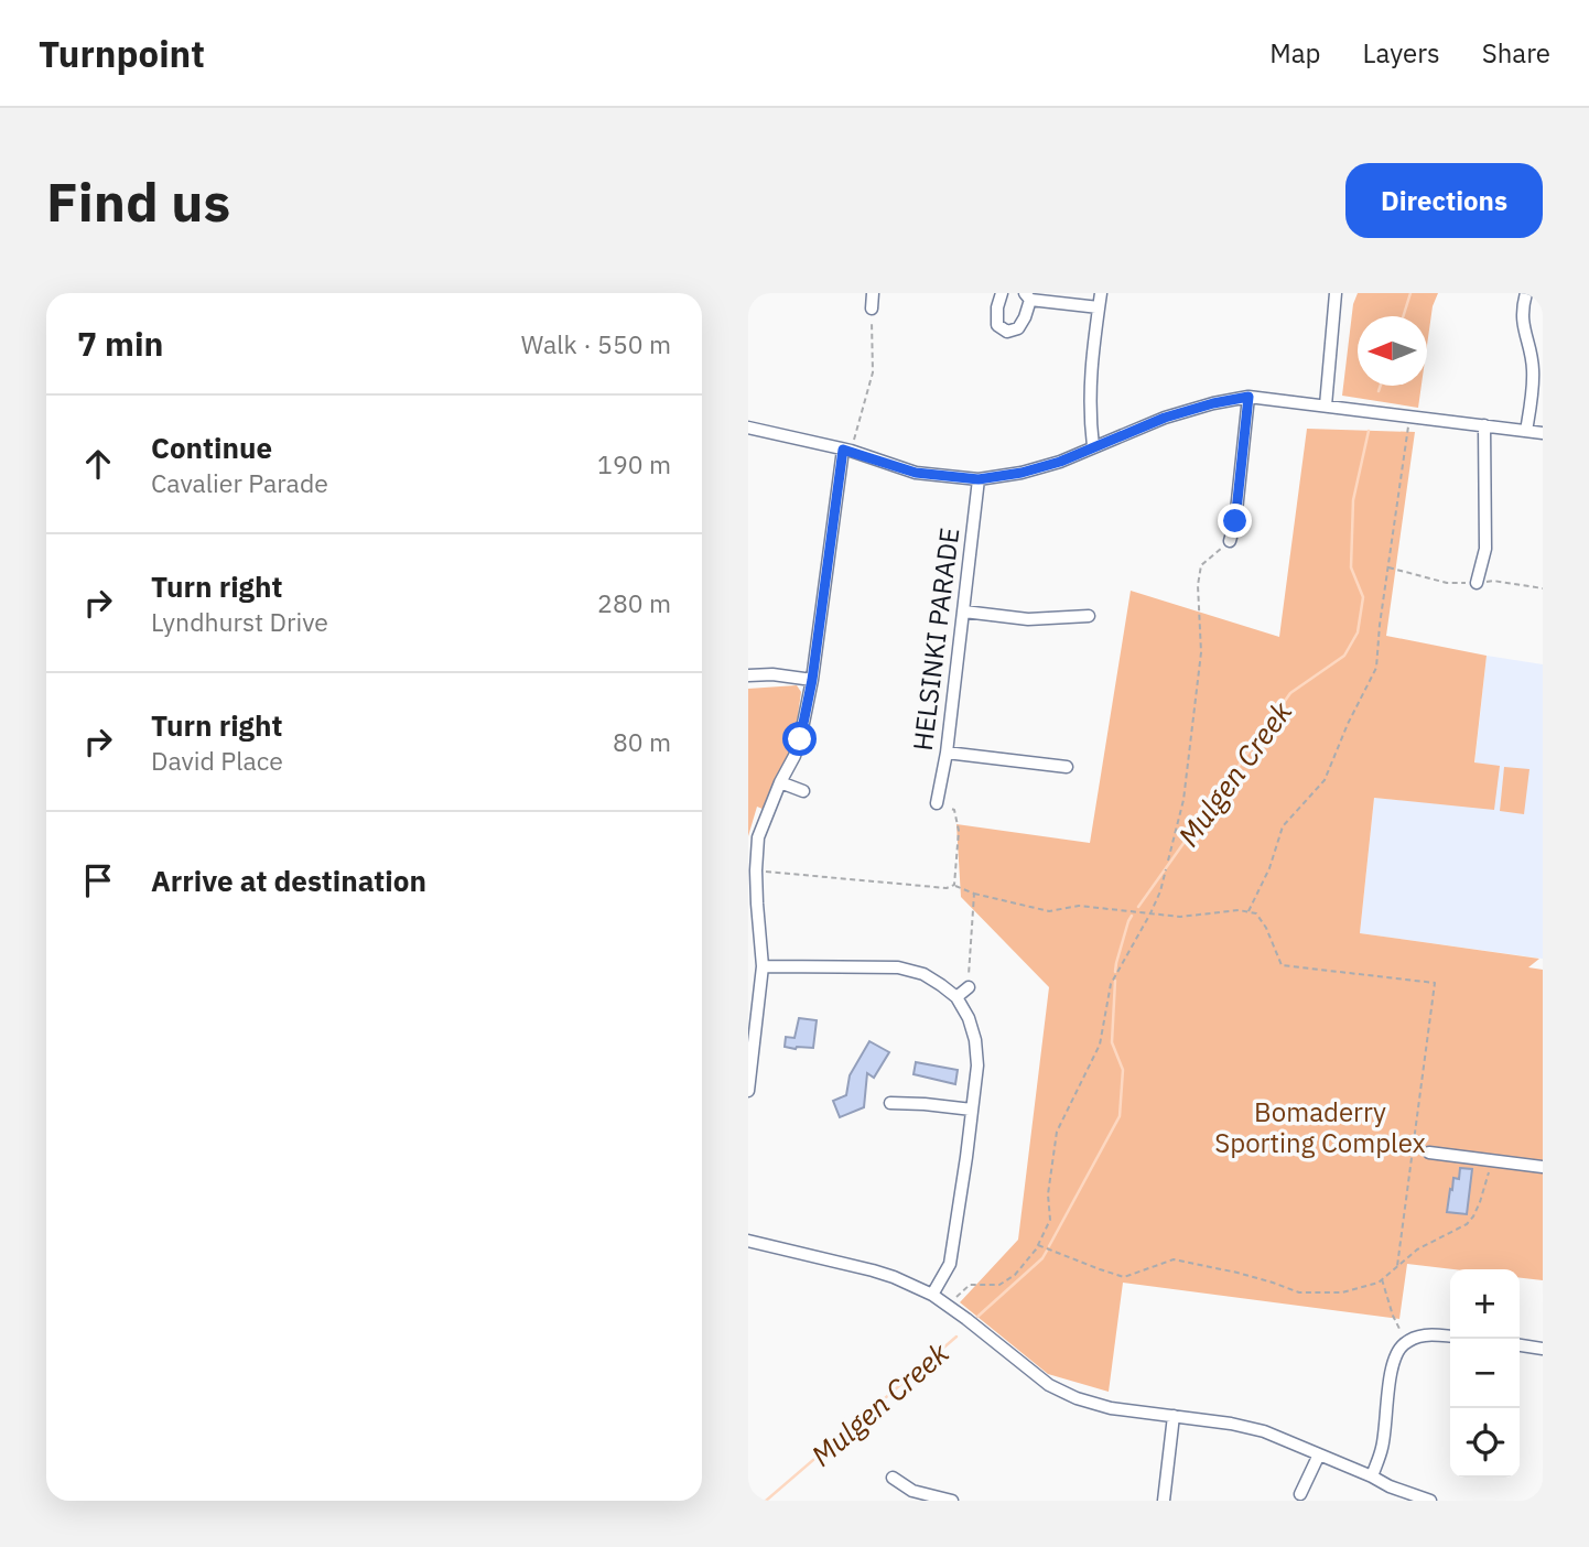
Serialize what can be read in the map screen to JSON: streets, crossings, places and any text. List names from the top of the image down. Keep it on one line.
{"streets":{"street":["HELSINKI PARADE"]},"water":["Mulgen Creek"],"parks":["Bomaderry Sporting Complex"],"north":"left","page":{"header":"Turnpoint","nav":["Map","Layers","Share"],"buttons":"Directions","title":"Find us","heading":["7 min","Walk · 550 m"],"list":[["Continue","Cavalier Parade","190 m"],["Turn right","Lyndhurst Drive","280 m"],["Turn right","David Place","80 m"],"Arrive at destination"],"map_buttons":["+","−"]}}
